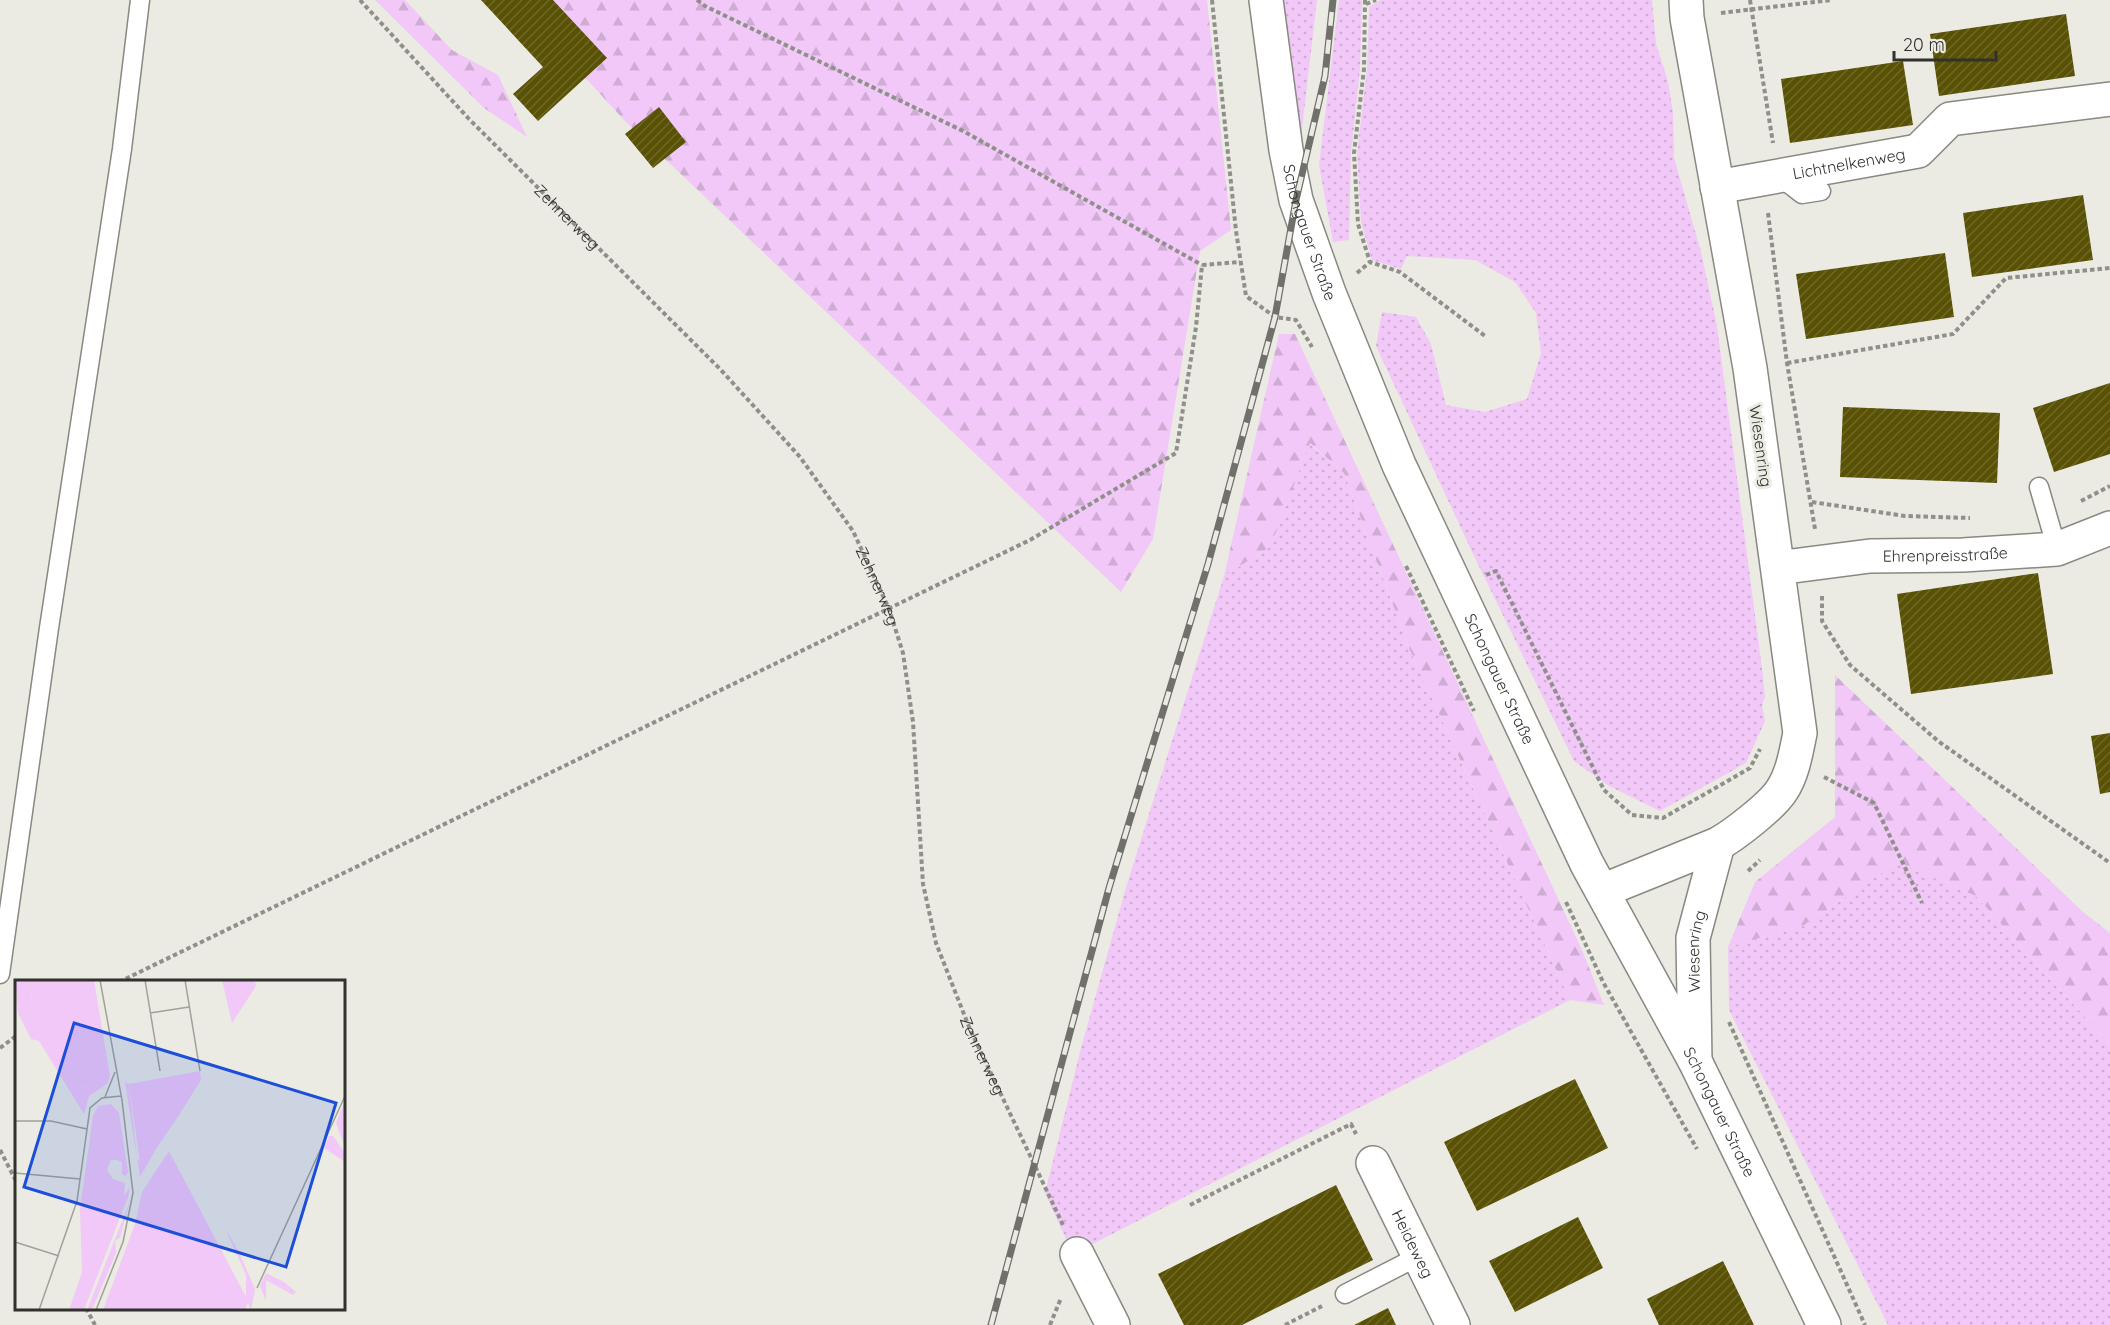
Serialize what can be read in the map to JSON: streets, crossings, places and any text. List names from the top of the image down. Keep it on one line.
{"streets":{"street":["Lichtnelkenweg","Schongauer Straße","Wiesenring","Ehrenpreisstraße","Heideweg"],"path":["Zehnerweg"]},"crossings":[["Lichtnelkenweg","Wiesenring"],["Schongauer Straße","Wiesenring"],["Wiesenring","Ehrenpreisstraße"]],"scale_bar":"20 m"}
